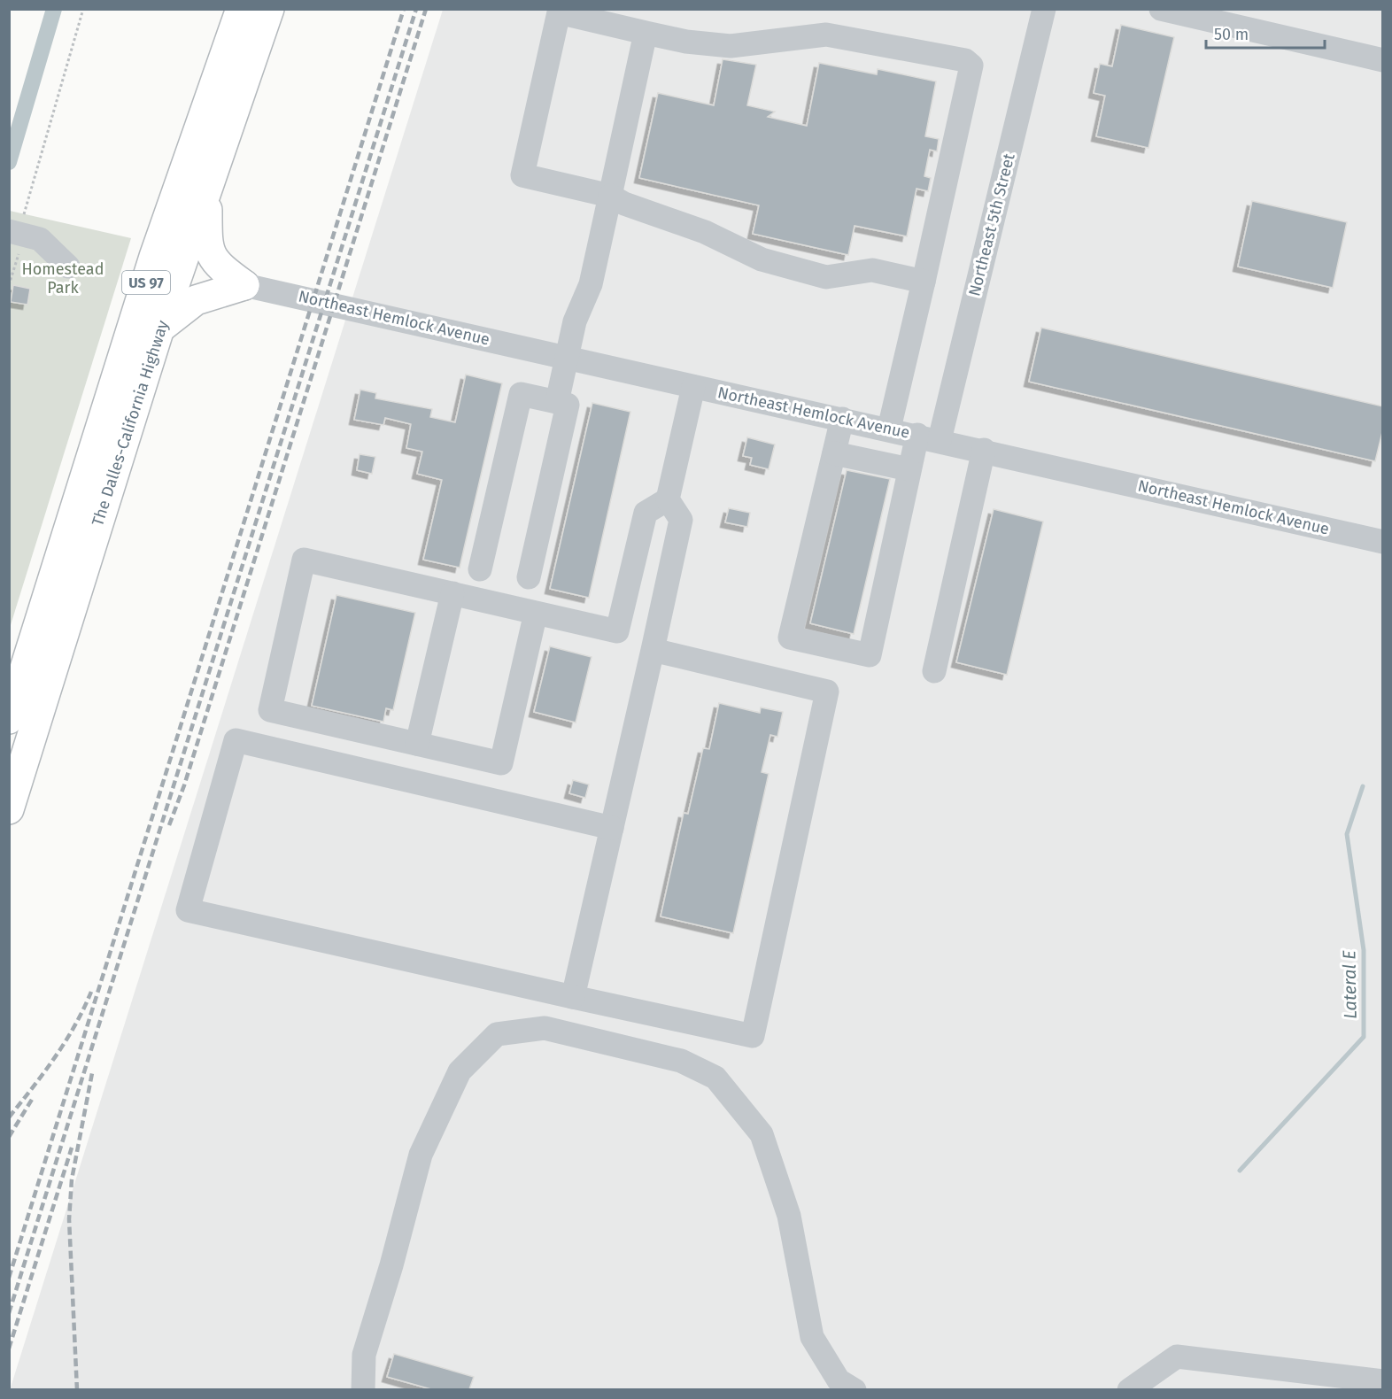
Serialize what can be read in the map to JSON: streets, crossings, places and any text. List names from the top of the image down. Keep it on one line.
{"streets":{"highway":["US 97","The Dalles-California Highway"],"street":["Northeast 5th Street","Northeast Hemlock Avenue"]},"crossings":[["Northeast 5th Street","Northeast Hemlock Avenue"]],"water":["Lateral E"],"parks":["Homestead Park"],"scale_bar":"50 m"}
